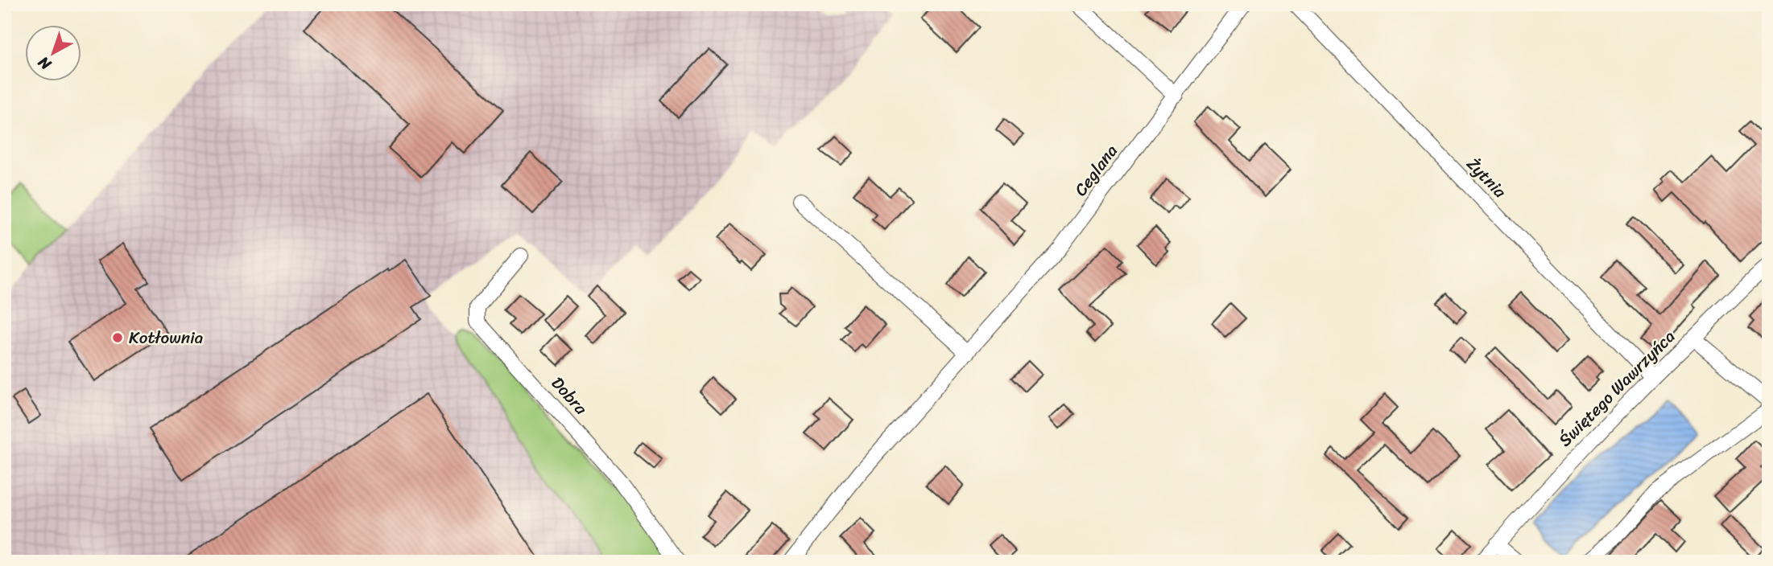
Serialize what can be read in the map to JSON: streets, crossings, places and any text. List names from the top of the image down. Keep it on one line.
{"streets":{"street":["Ceglana","Żytnia","Świętego Wawrzyńca","Dobra"]},"crossings":[["Żytnia","Świętego Wawrzyńca"]],"places":["Kotłownia"],"north":"bottom left"}
